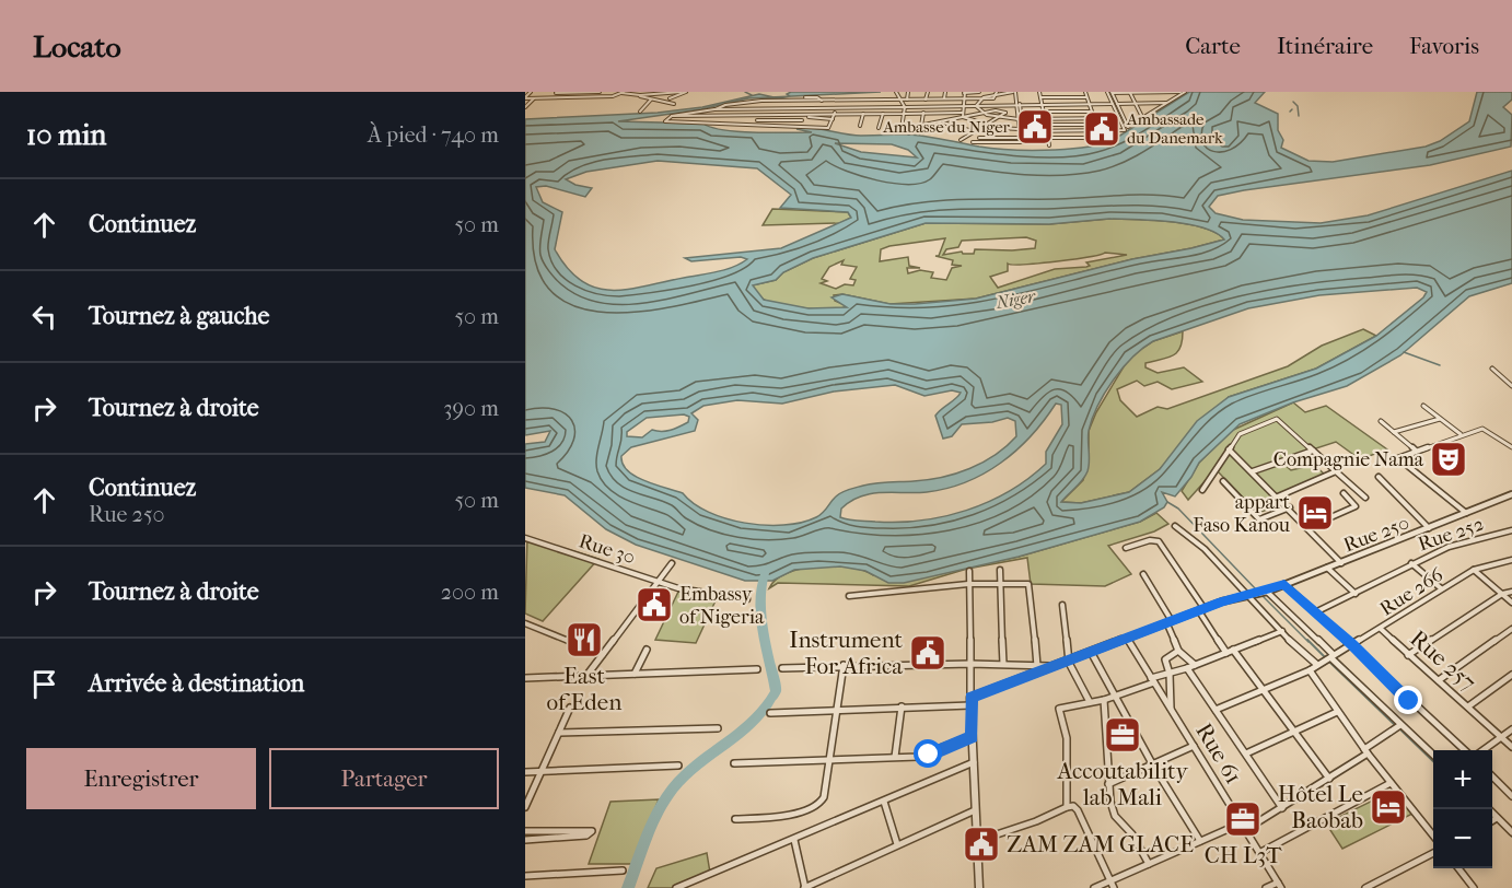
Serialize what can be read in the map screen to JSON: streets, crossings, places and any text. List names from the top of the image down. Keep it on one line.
{"streets":{"street":["Rue 250","Rue 252","Rue 30","Rue 266","Rue 257","Rue 61"]},"crossings":[["Rue 250","Rue 61"],["Rue 266","Rue 257"]],"water":["Niger"],"places":{"public building":["Ambasse du Niger","Ambassade du Danemark","Embassy of Nigeria","Instrument For Africa","ZAM ZAM GLACE"],"theatre":["Compagnie Nama"],"hotel":["appart Faso Kanou","Hôtel Le Baobab"],"restaurant":["East of Eden"],"office":["Accoutability lab Mali","CH L3T"]},"page":{"header":"Locato","nav":["Carte","Itinéraire","Favoris"],"heading":["10 min","À pied · 740 m"],"list":[["Continuez","50 m"],["Tournez à gauche","50 m"],["Tournez à droite","390 m"],["Continuez","Rue 250","50 m"],["Tournez à droite","200 m"],"Arrivée à destination"],"buttons":["Enregistrer","Partager"],"map_buttons":["+","−"]}}
